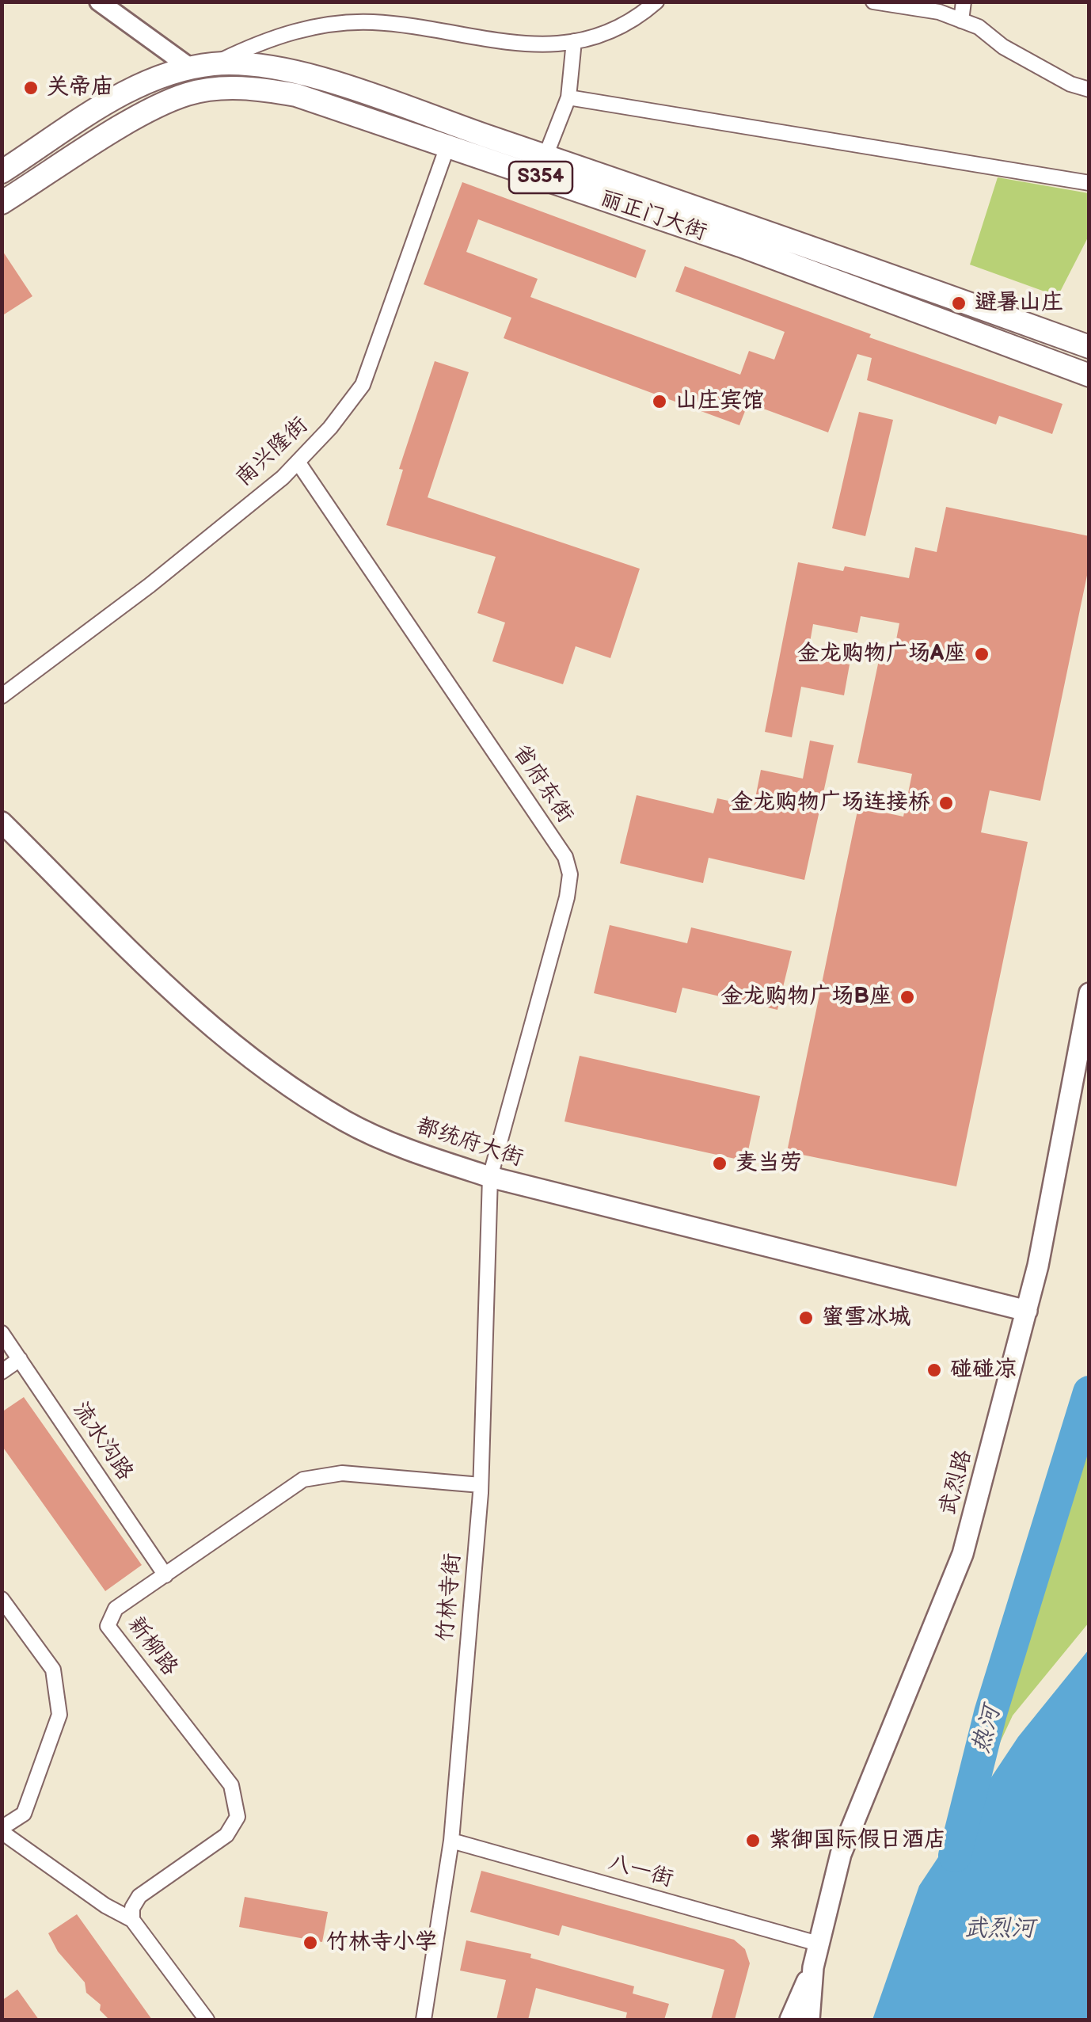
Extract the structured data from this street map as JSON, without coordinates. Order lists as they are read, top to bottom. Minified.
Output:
{"streets":{"main road":["S354","丽正门大街","都统府大街","武烈路"],"street":["南兴隆街","省府东街","流水沟路","竹林寺街","新柳路","八一街"]},"crossings":[["丽正门大街","南兴隆街"],["南兴隆街","省府东街"],["省府东街","都统府大街"],["省府东街","竹林寺街"],["都统府大街","武烈路"],["都统府大街","竹林寺街"],["流水沟路","新柳路"],["武烈路","八一街"],["竹林寺街","新柳路"],["竹林寺街","八一街"]],"water":["热河","武烈河"],"places":["关帝庙","避暑山庄","山庄宾馆","金龙购物广场A座","金龙购物广场连接桥","金龙购物广场B座","麦当劳","蜜雪冰城","碰碰凉","紫御国际假日酒店","竹林寺小学"]}
